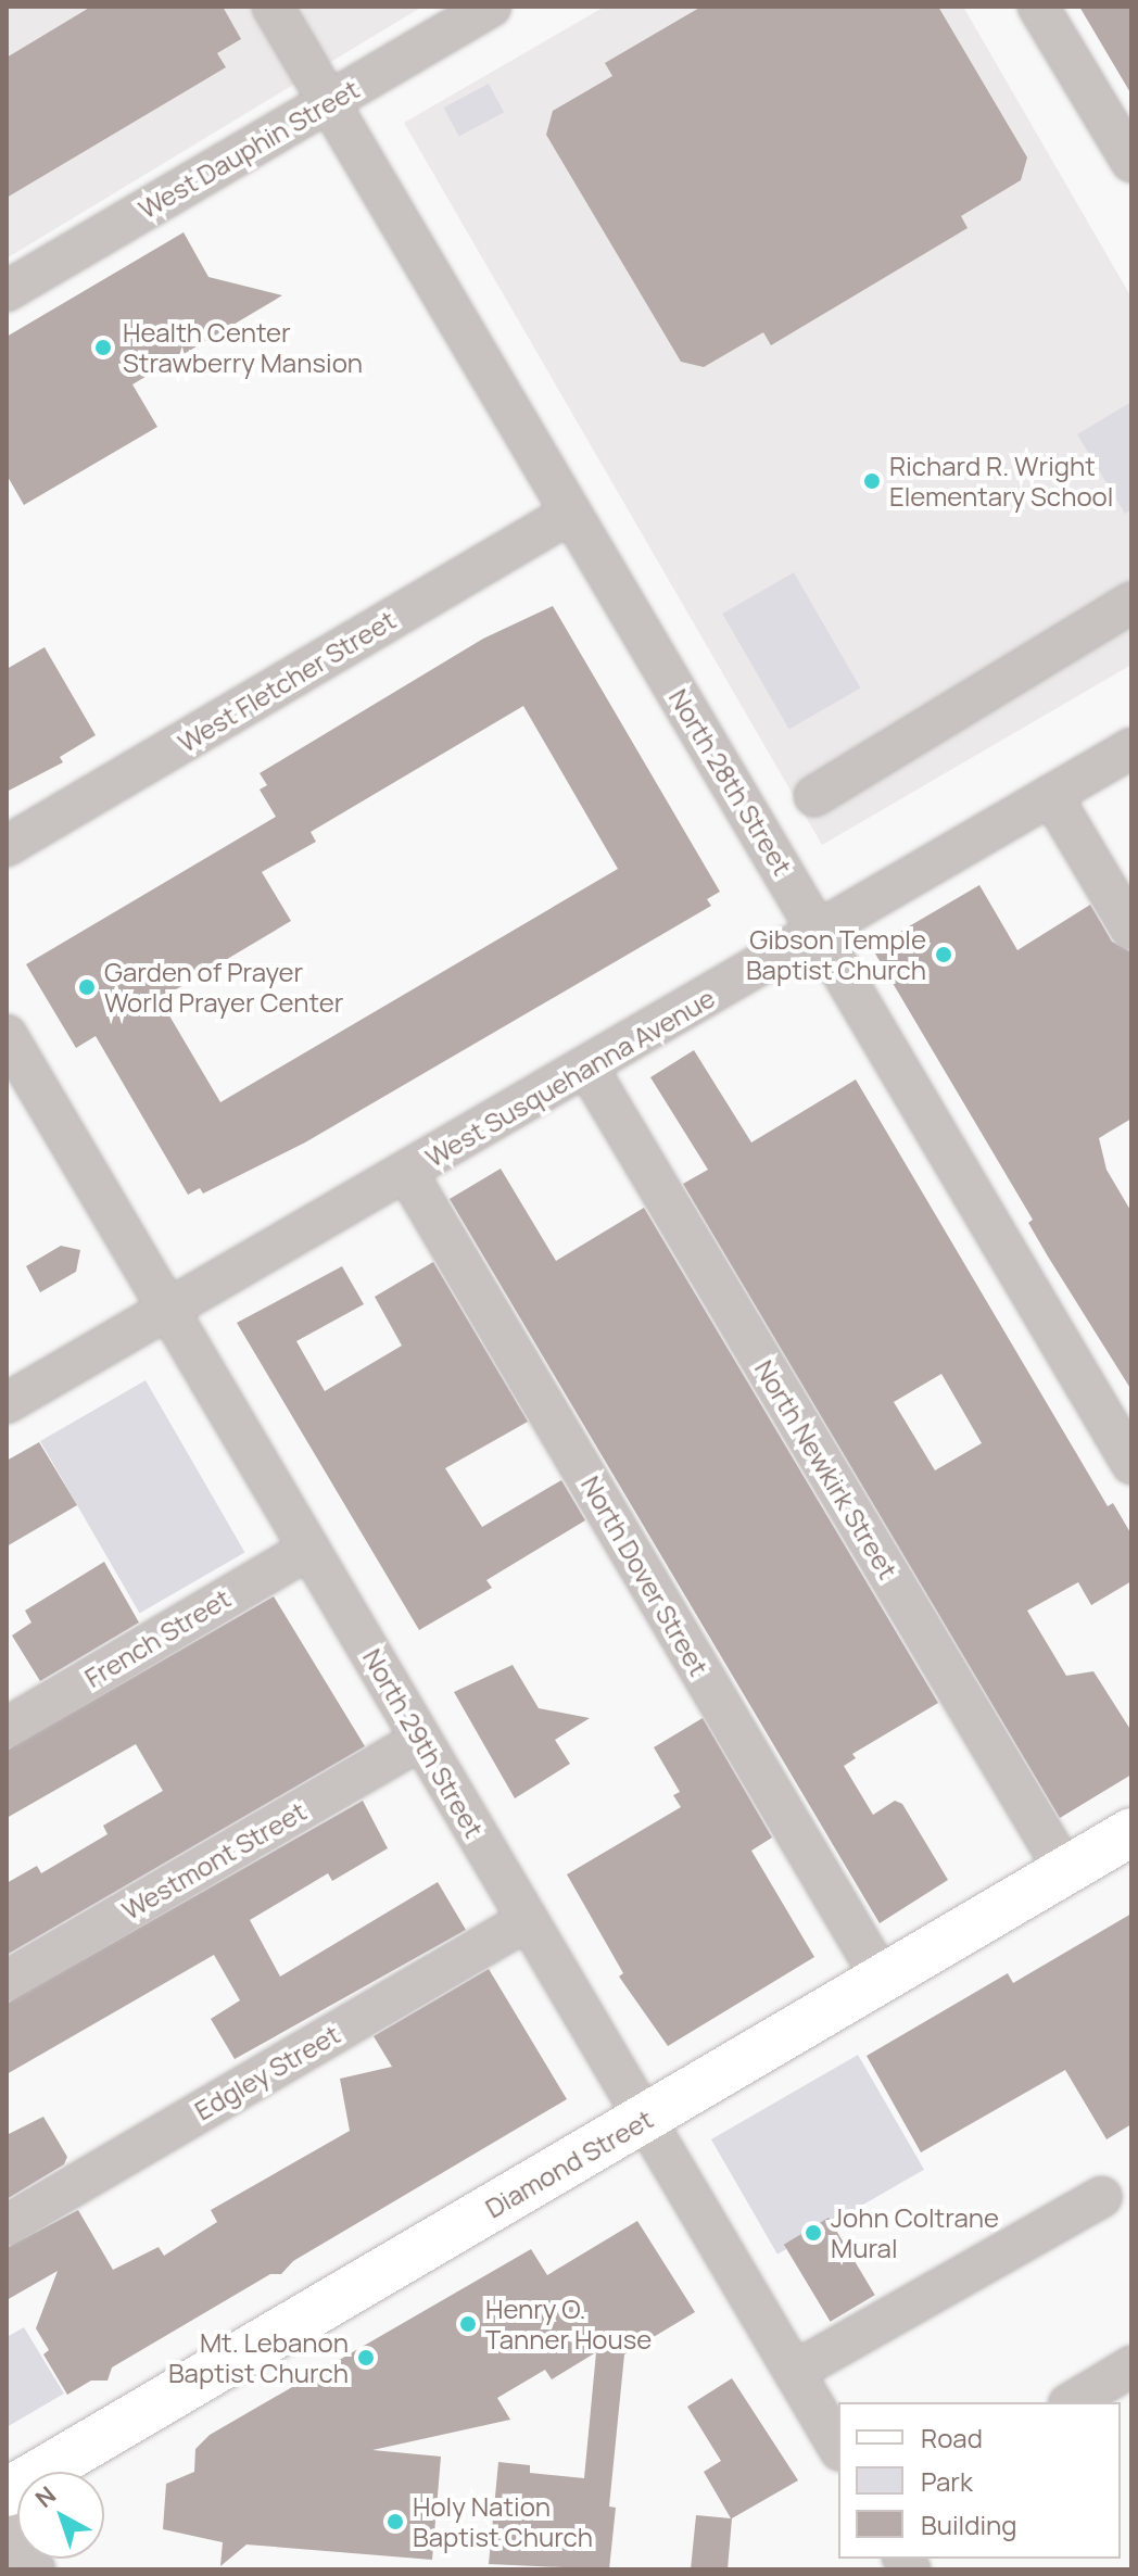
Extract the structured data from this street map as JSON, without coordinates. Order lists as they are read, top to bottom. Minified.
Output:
{"streets":{"main road":["Diamond Street"],"street":["West Dauphin Street","West Fletcher Street","North 28th Street","West Susquehanna Avenue","North Newkirk Street","North Dover Street","French Street","North 29th Street","Westmont Street","Edgley Street"]},"crossings":[["West Dauphin Street","North 28th Street"],["West Fletcher Street","North 28th Street"],["North 28th Street","West Susquehanna Avenue"],["West Susquehanna Avenue","North Newkirk Street"],["West Susquehanna Avenue","North Dover Street"],["West Susquehanna Avenue","North 29th Street"],["North Newkirk Street","Diamond Street"],["North Dover Street","Diamond Street"],["French Street","North 29th Street"],["North 29th Street","Westmont Street"],["North 29th Street","Edgley Street"],["North 29th Street","Diamond Street"]],"places":["Health Center Strawberry Mansion","Richard R. Wright Elementary School","Gibson Temple Baptist Church","Garden of Prayer World Prayer Center","John Coltrane Mural","Henry O. Tanner House","Mt. Lebanon Baptist Church","Holy Nation Baptist Church"],"legend":["Road","Park","Building"],"north":"top left"}
